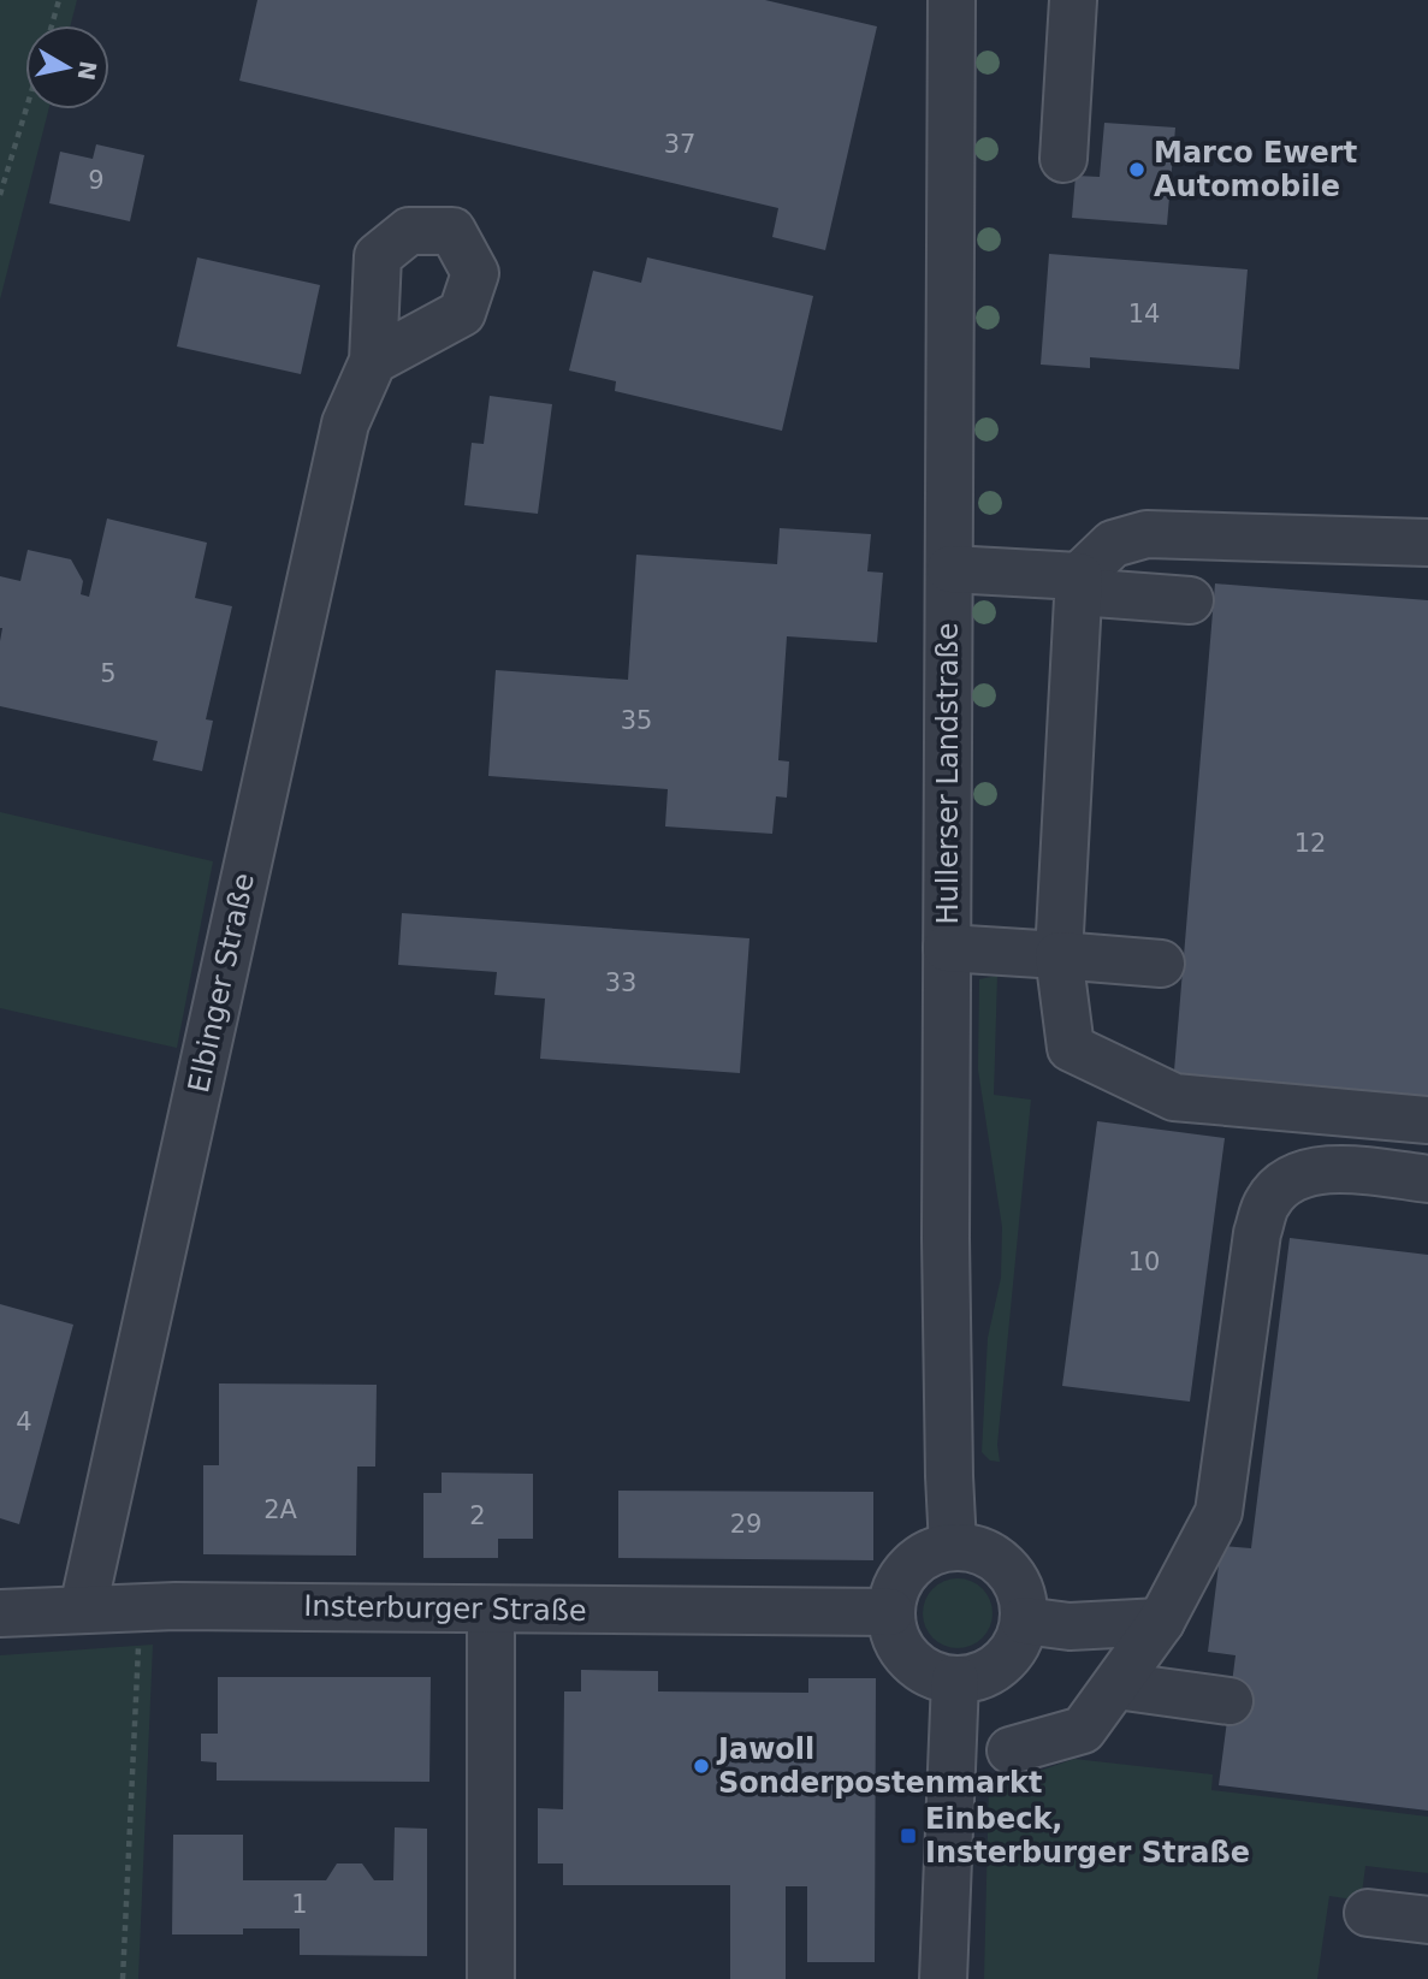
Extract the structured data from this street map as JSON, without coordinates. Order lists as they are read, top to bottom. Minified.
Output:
{"streets":{"street":["Hullerser Landstraße","Elbinger Straße","Insterburger Straße"]},"crossings":[["Hullerser Landstraße","Insterburger Straße"],["Elbinger Straße","Insterburger Straße"]],"places":{"other":["Marco Ewert Automobile","Jawoll Sonderpostenmarkt"],"transit":["Einbeck, Insterburger Straße"]},"house_numbers":["37","9","14","5","35","12","33","10","4","2A","2","29","1"],"north":"right"}
